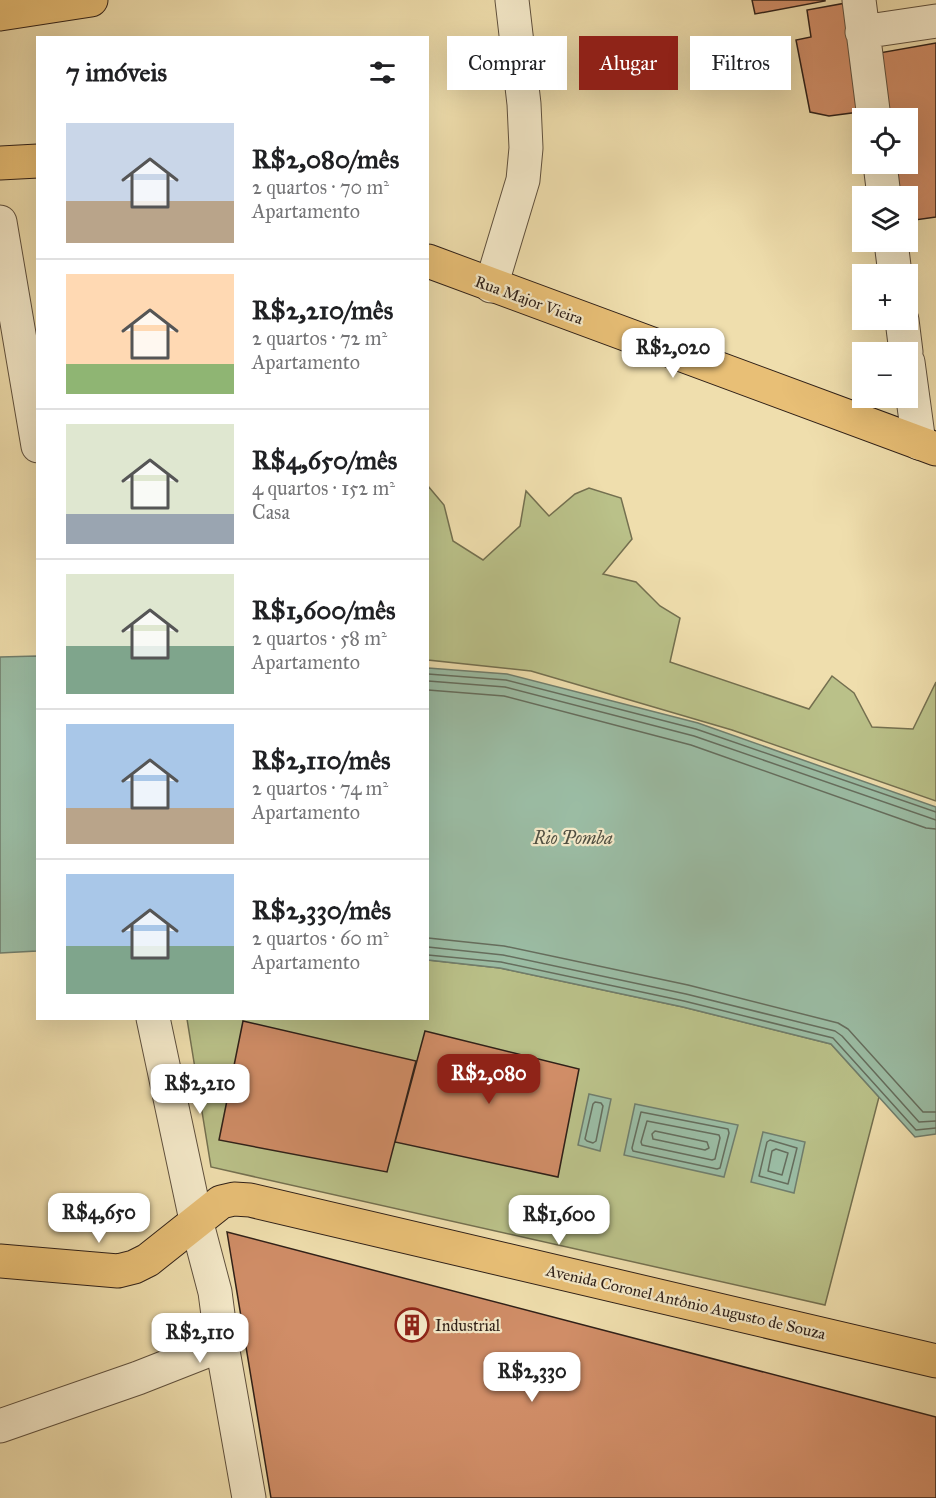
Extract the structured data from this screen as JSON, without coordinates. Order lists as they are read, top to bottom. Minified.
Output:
{"streets":{"main road":["Rua Major Vieira","Avenida Coronel Antônio Augusto de Souza"]},"water":["Rio Pomba"],"places":{"building":["Industrial"]},"page":{"chip":["Comprar","Alugar","Filtros"],"heading":"7 imóveis","map_buttons":["+","−"],"list":[{"name":"R$2,080/mês","note":"2 quartos · 70 m² · Apartamento"},{"name":"R$2,210/mês","note":"2 quartos · 72 m² · Apartamento"},{"name":"R$4,650/mês","note":"4 quartos · 152 m² · Casa"},{"name":"R$1,600/mês","note":"2 quartos · 58 m² · Apartamento"},{"name":"R$2,110/mês","note":"2 quartos · 74 m² · Apartamento"},{"name":"R$2,330/mês","note":"2 quartos · 60 m² · Apartamento"}],"price":["R$2,020","R$2,080","R$2,210","R$4,650","R$1,600","R$2,110","R$2,330"]}}
